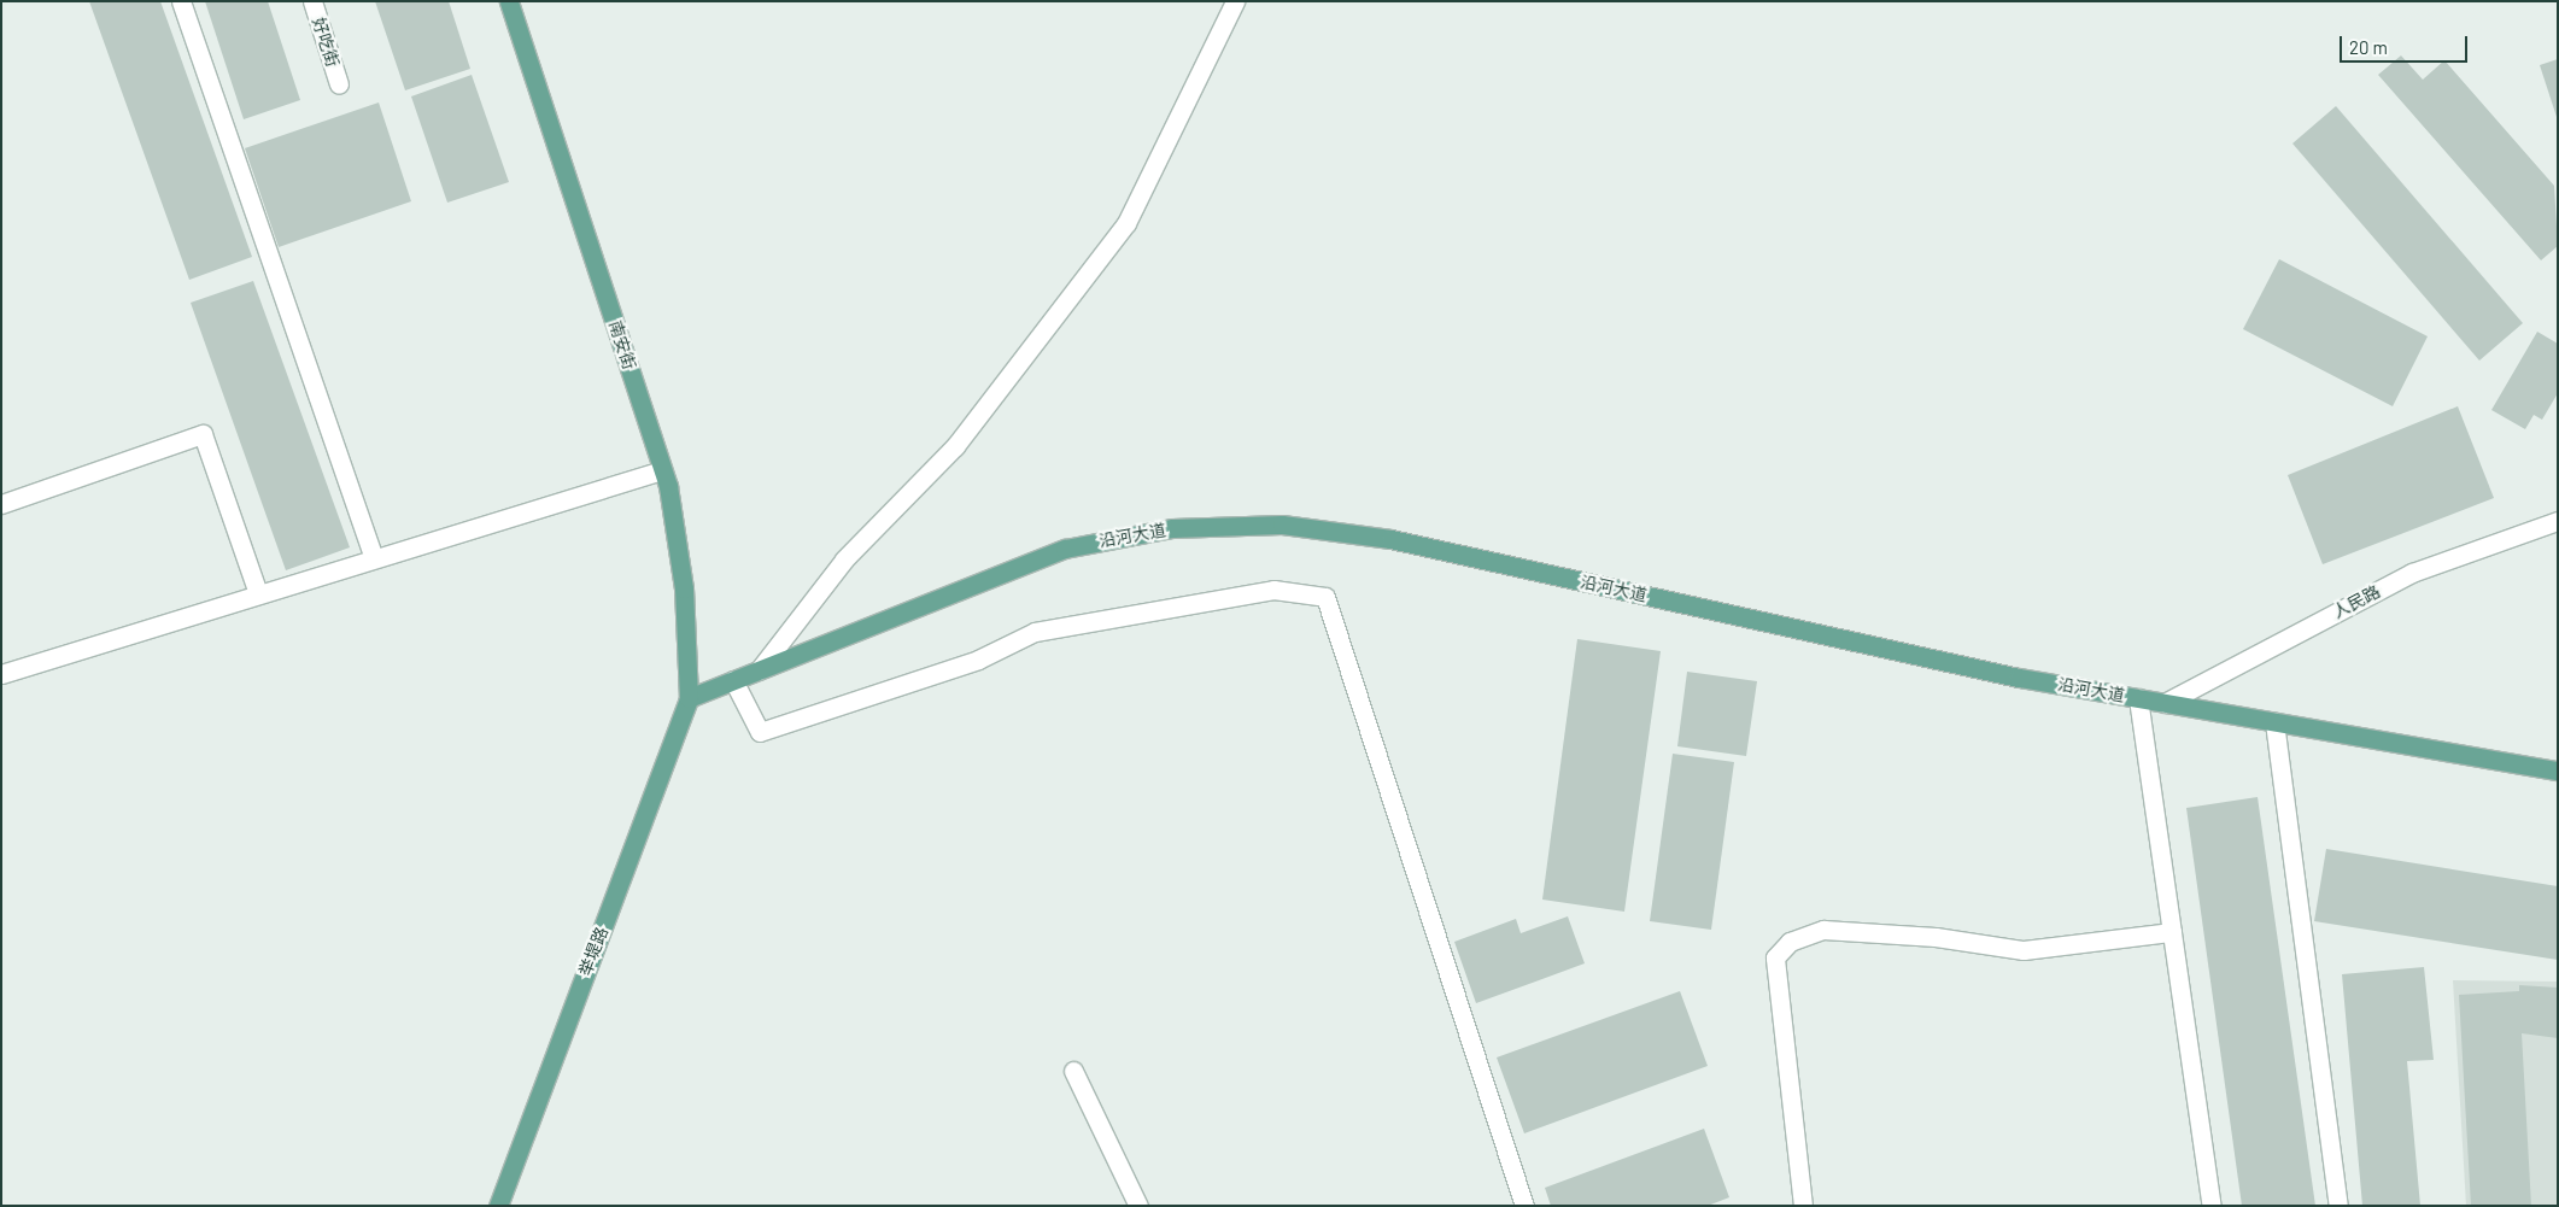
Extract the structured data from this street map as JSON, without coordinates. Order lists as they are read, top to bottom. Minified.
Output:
{"streets":{"main road":["南安街","沿河大道","举堤路"],"street":["好吃街","人民路"]},"crossings":[["南安街","沿河大道"],["南安街","举堤路"],["沿河大道","人民路"],["沿河大道","举堤路"]],"scale_bar":"20 m"}
